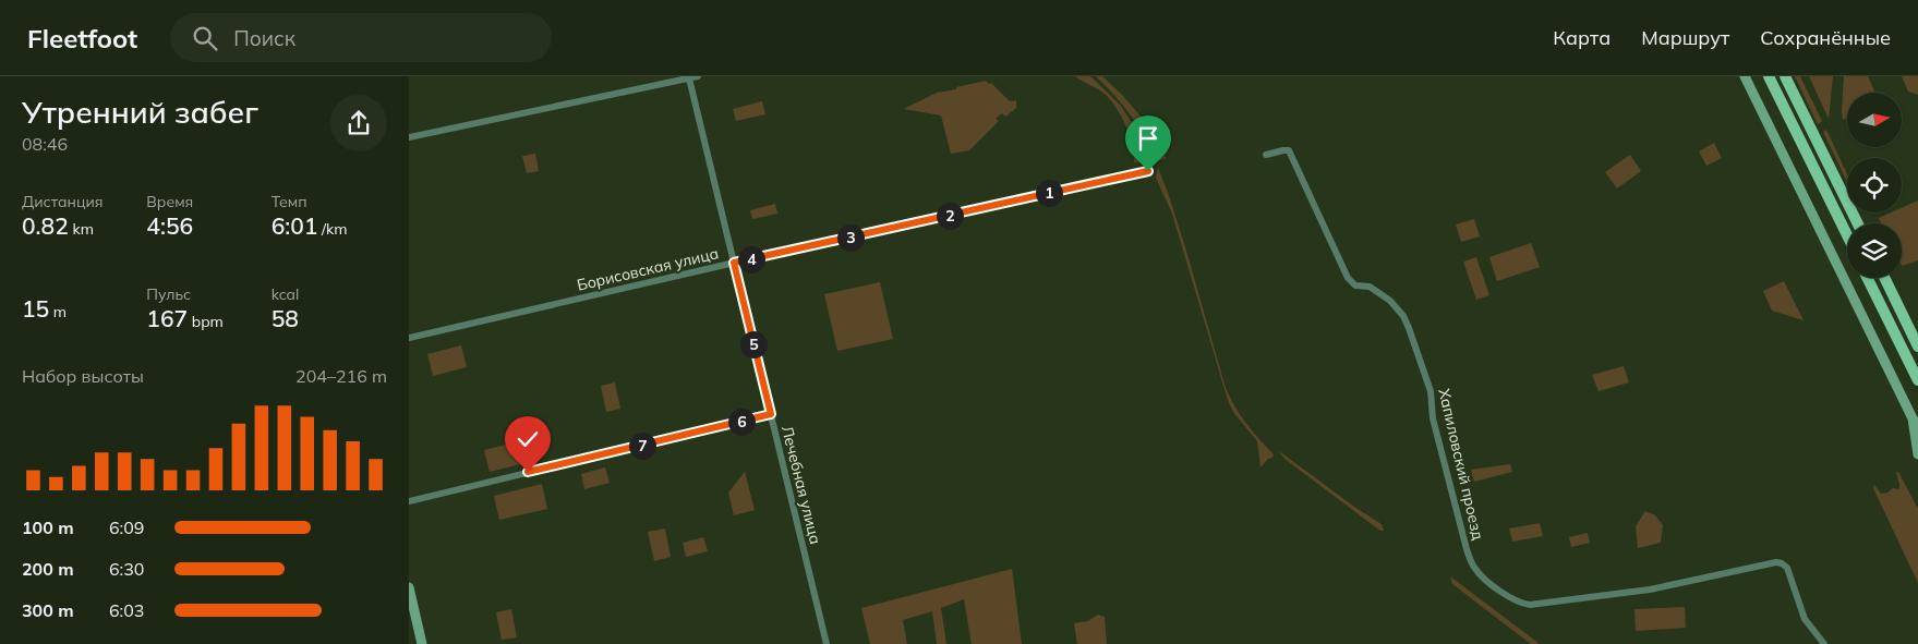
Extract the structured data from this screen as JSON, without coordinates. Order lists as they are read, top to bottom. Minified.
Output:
{"streets":{"street":["Борисовская улица","Хапиловский проезд","Лечебная улица"]},"crossings":[["Борисовская улица","Лечебная улица"]],"north":"right","page":{"header":"Fleetfoot","search":"Поиск","nav":["Карта","Маршрут","Сохранённые"],"heading":["Утренний забег","08:46"],"stats":[["Дистанция","0.82 km"],["Время","4:56"],["Темп","6:01 /km"],["15 m"],["Пульс","167 bpm"],["kcal","58"]],"pins":["1","2","3","4","5","6","7"],"chart":["Набор высоты","204–216 m"],"list":[{"name":"100 m","note":"6:09"},{"name":"200 m","note":"6:30"},{"name":"300 m","note":"6:03"}]}}
